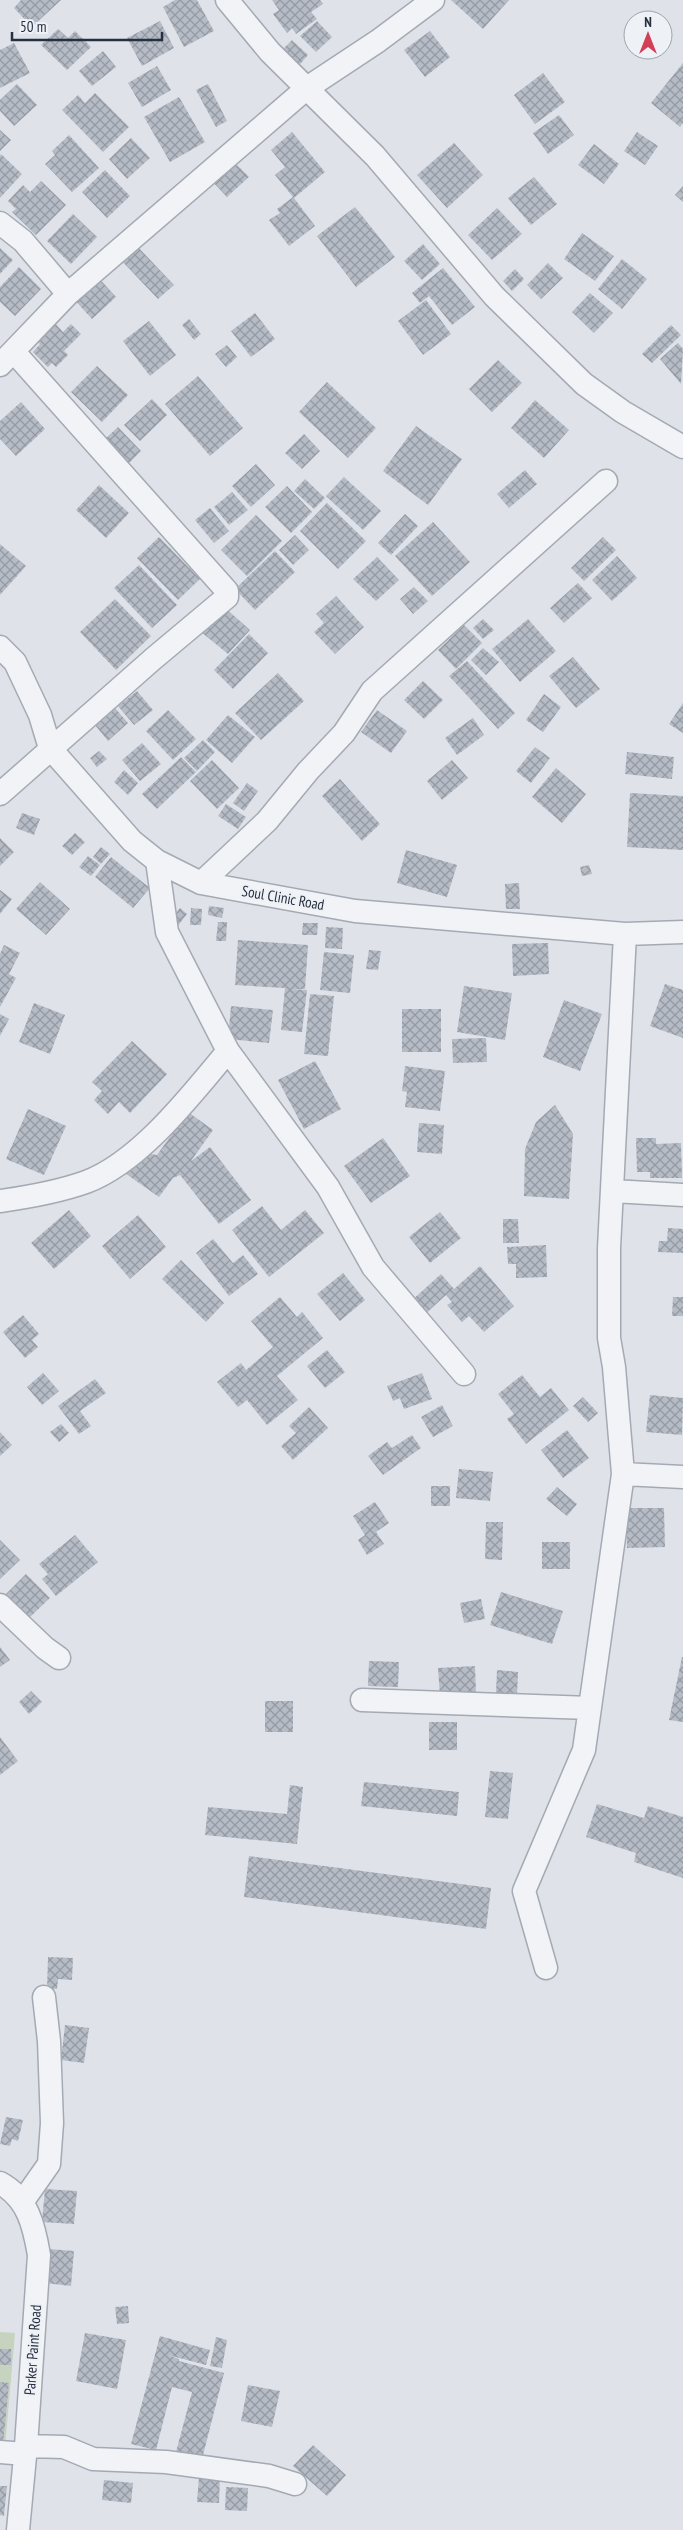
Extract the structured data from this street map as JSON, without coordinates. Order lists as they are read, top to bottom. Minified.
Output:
{"streets":{"street":["Soul Clinic Road","Parker Paint Road"]},"scale_bar":"50 m","north":"top"}
